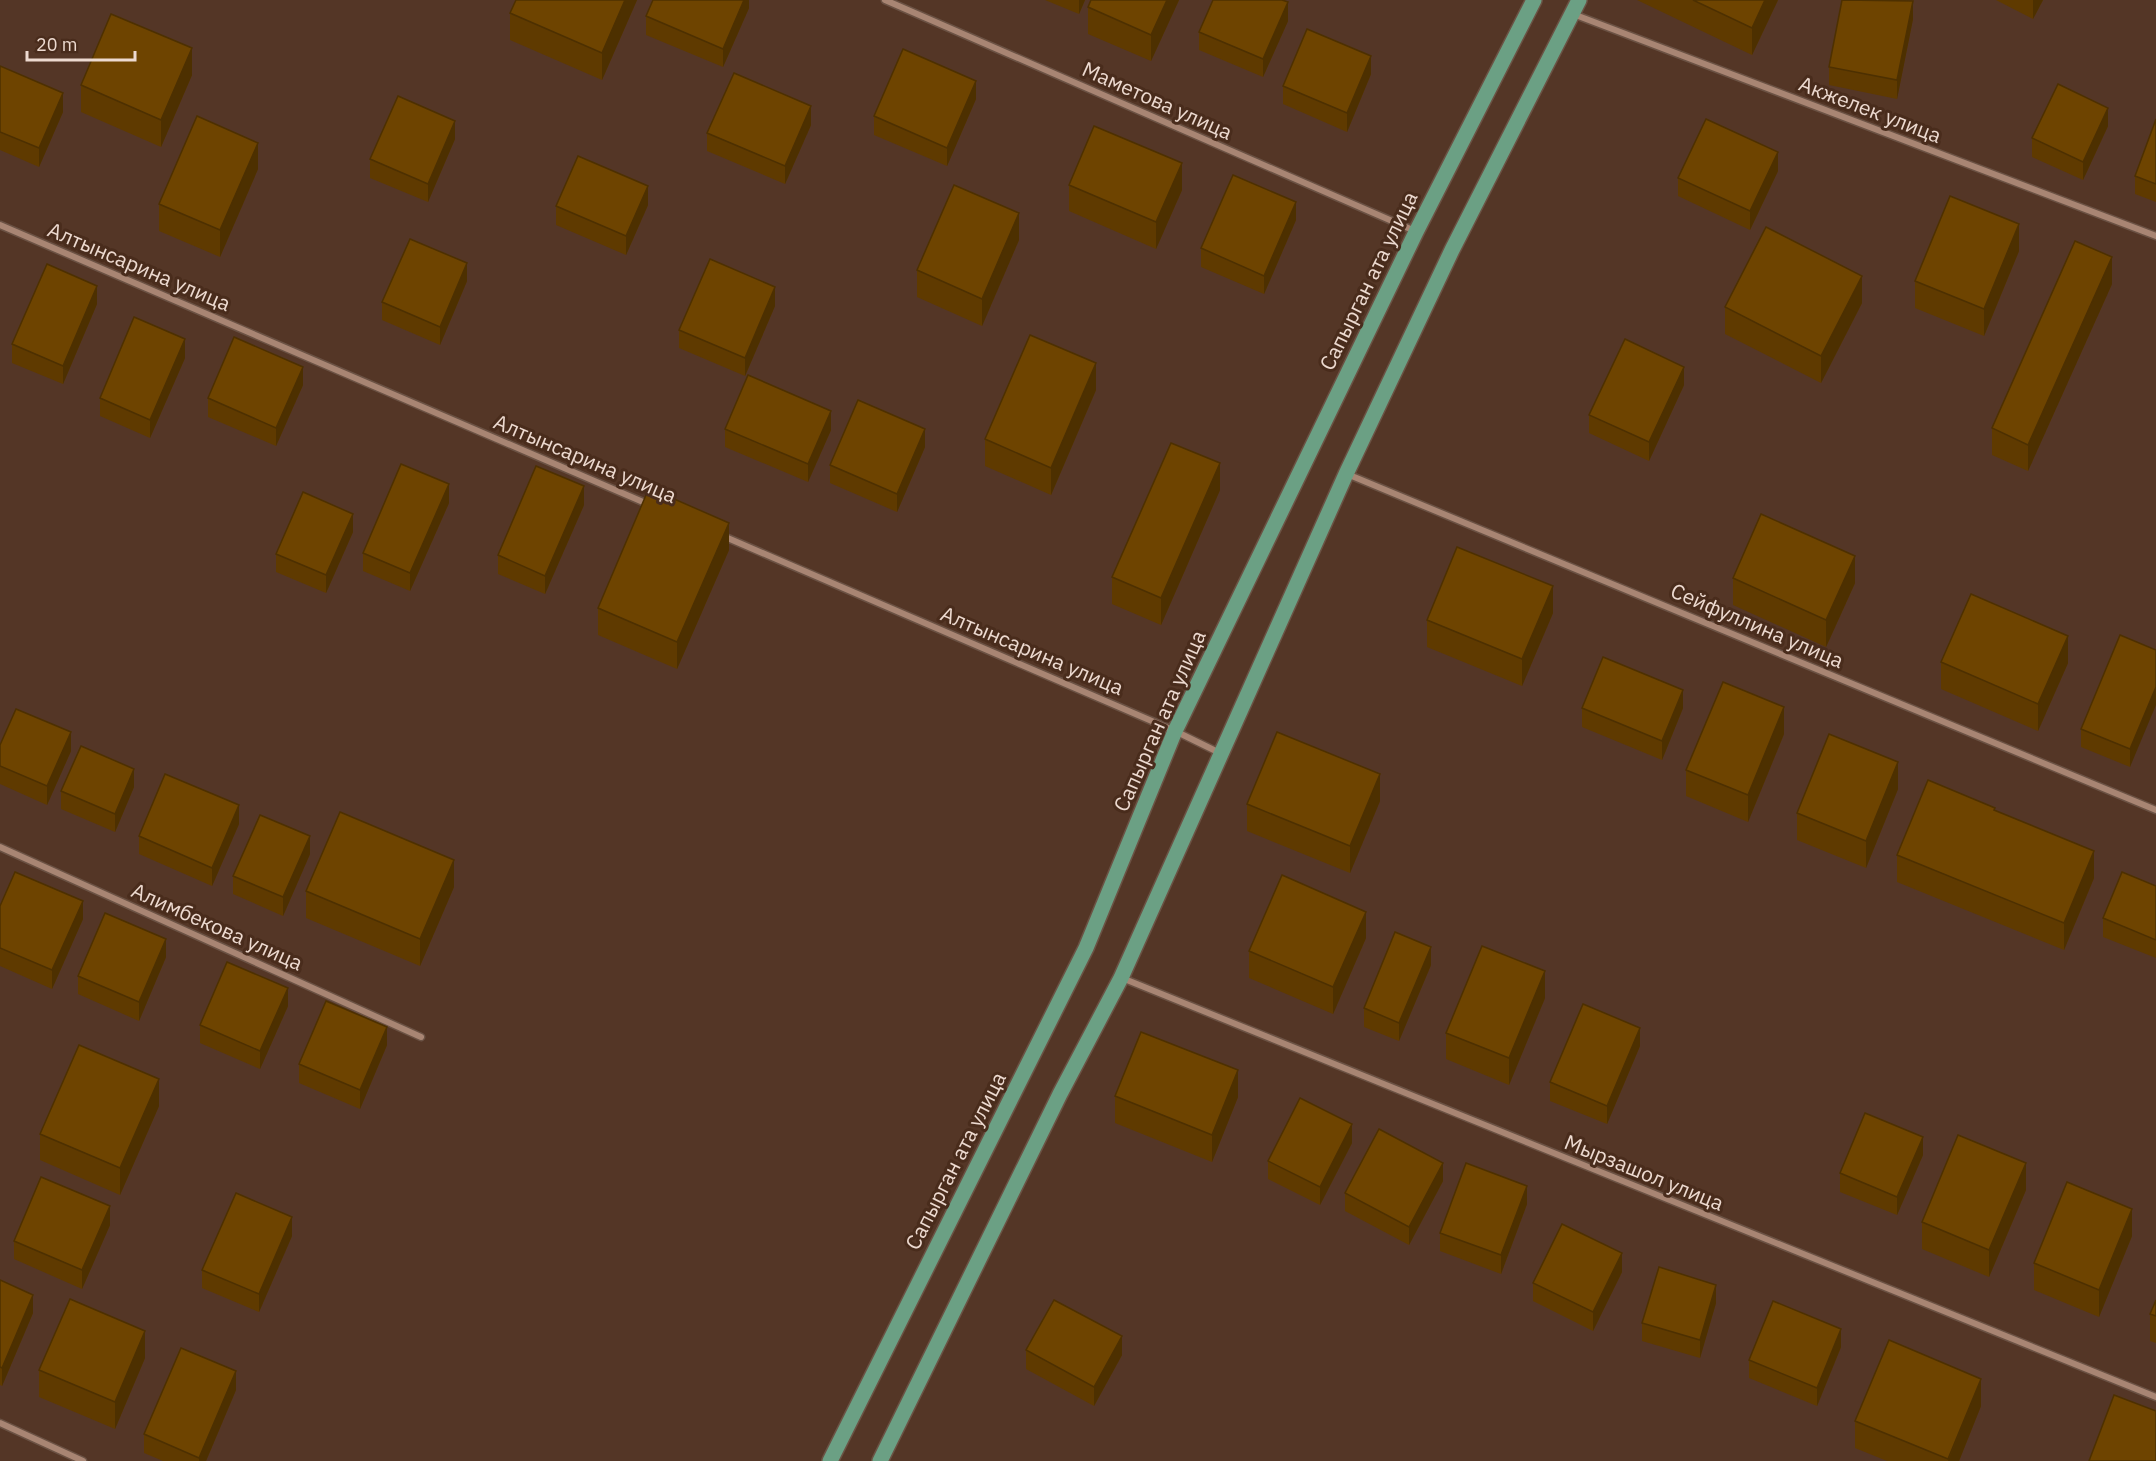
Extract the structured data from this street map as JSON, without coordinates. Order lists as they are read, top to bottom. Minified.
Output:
{"streets":{"main road":["Сапырган ата улица"],"street":["Маметова улица","Акжелек улица","Алтынсарина улица","Сейфуллина улица","Алимбекова улица","Мырзашол улица"]},"crossings":[["Маметова улица","Сапырган ата улица"],["Алтынсарина улица","Сапырган ата улица"]],"scale_bar":"20 m"}
